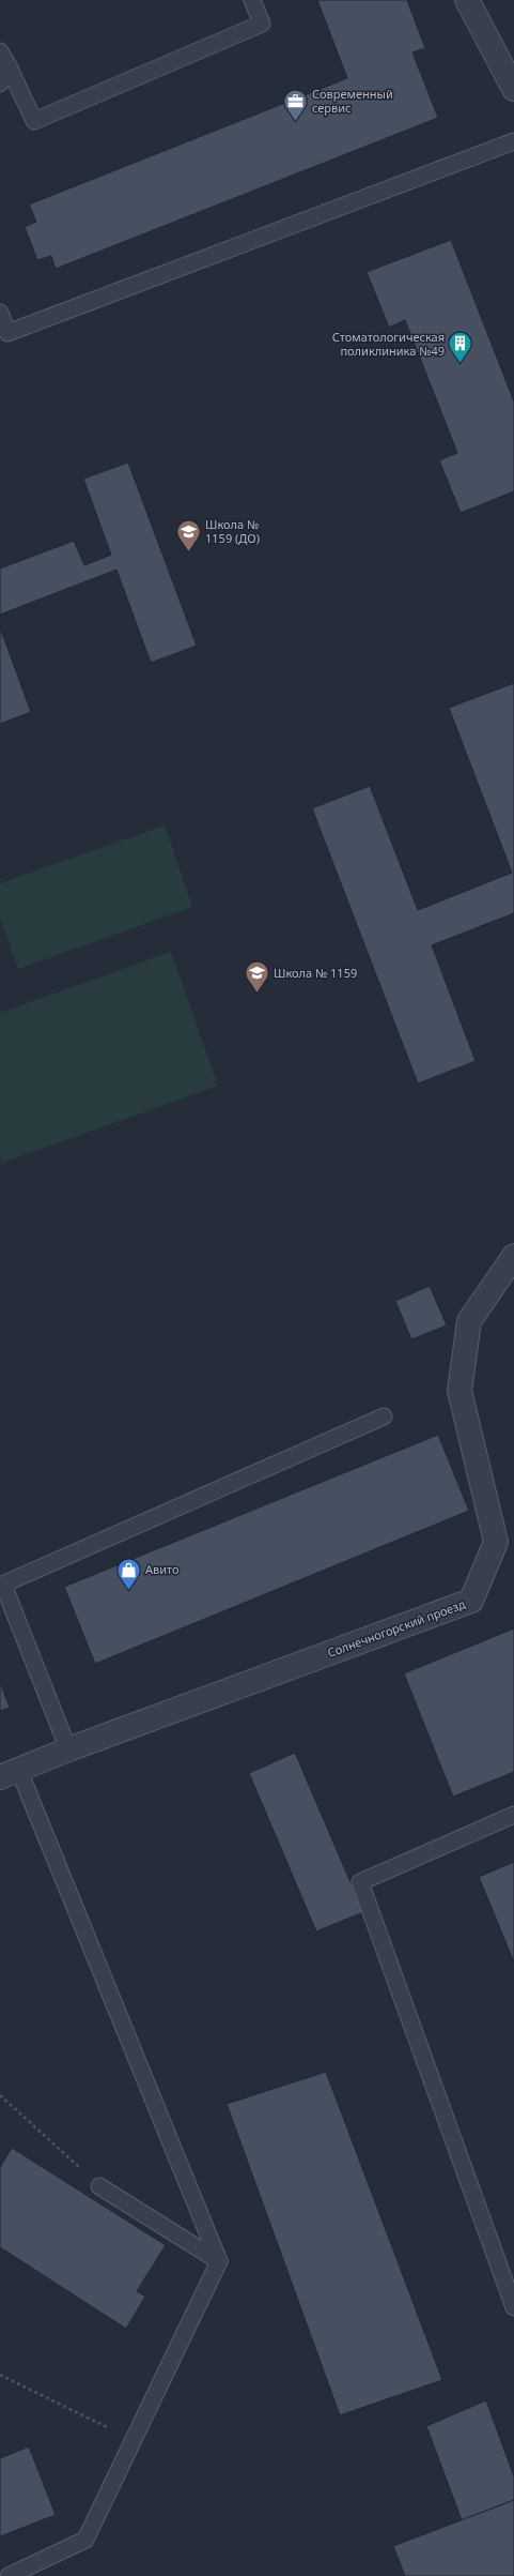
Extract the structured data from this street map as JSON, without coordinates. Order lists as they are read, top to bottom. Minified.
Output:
{"streets":{"street":["Солнечногорский проезд"]},"places":{"office":["Современный сервис"],"building":["Стоматологическая поликлиника №49"],"school or university":["Школа № 1159 (ДО)","Школа № 1159"],"shop":["Авито"]}}
